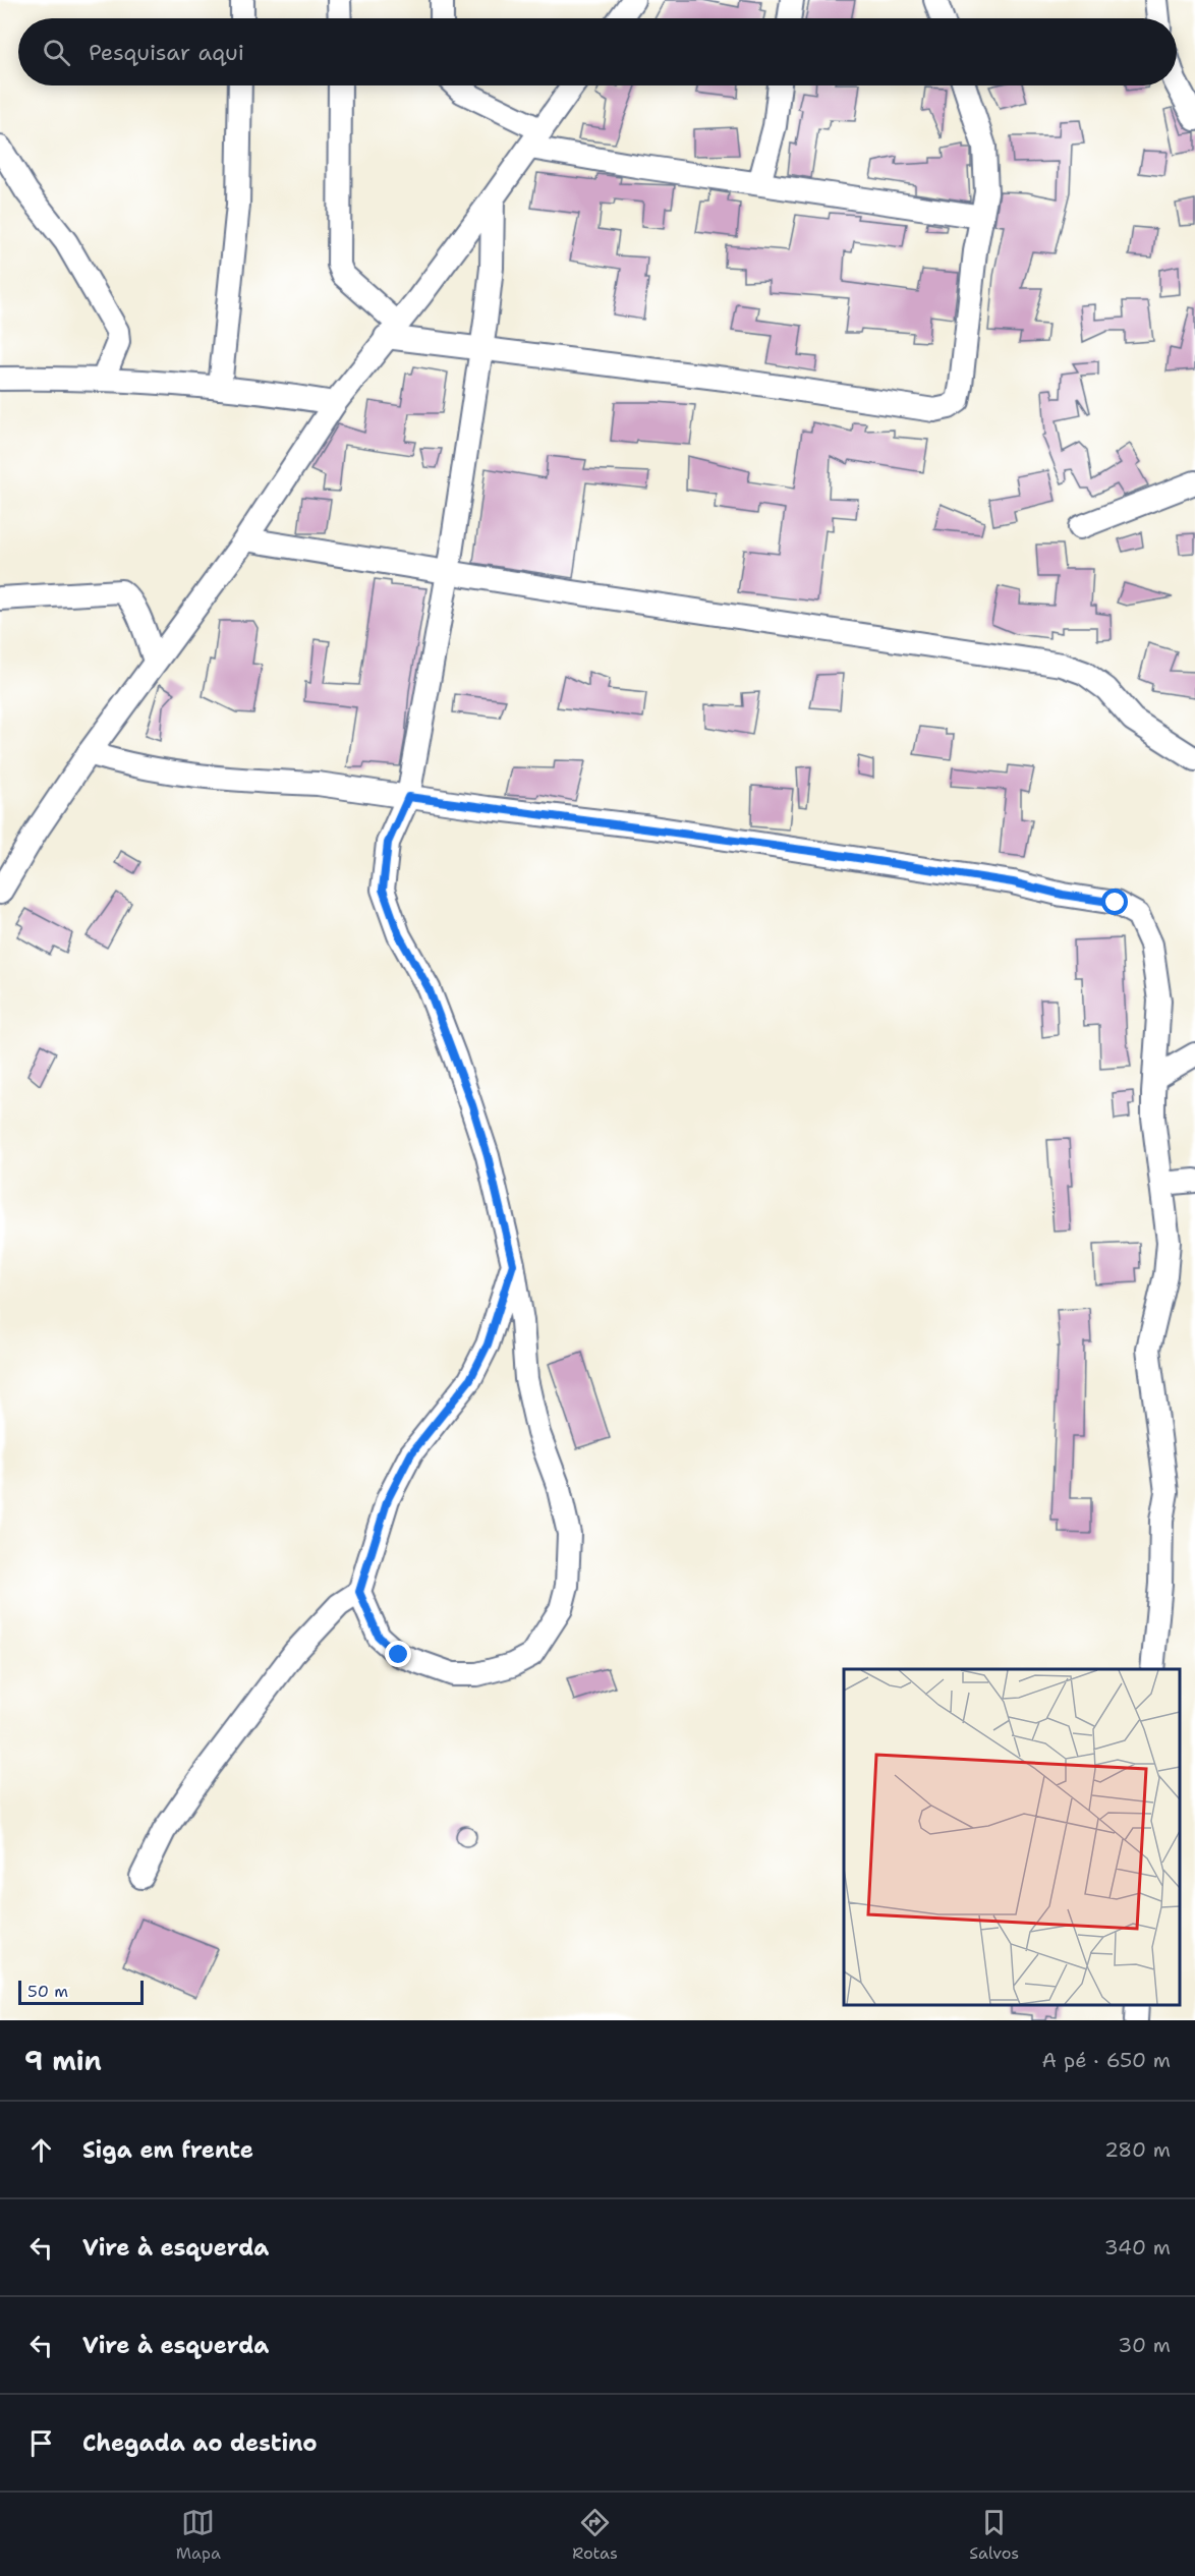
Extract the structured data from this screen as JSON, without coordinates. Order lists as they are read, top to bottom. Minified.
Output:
{"scale_bar":"50 m","page":{"search":"Pesquisar aqui","scale":"50 m","heading":["9 min","A pé · 650 m"],"list":[["Siga em frente","280 m"],["Vire à esquerda","340 m"],["Vire à esquerda","30 m"],"Chegada ao destino"],"nav":["Mapa","Rotas","Salvos"]}}
